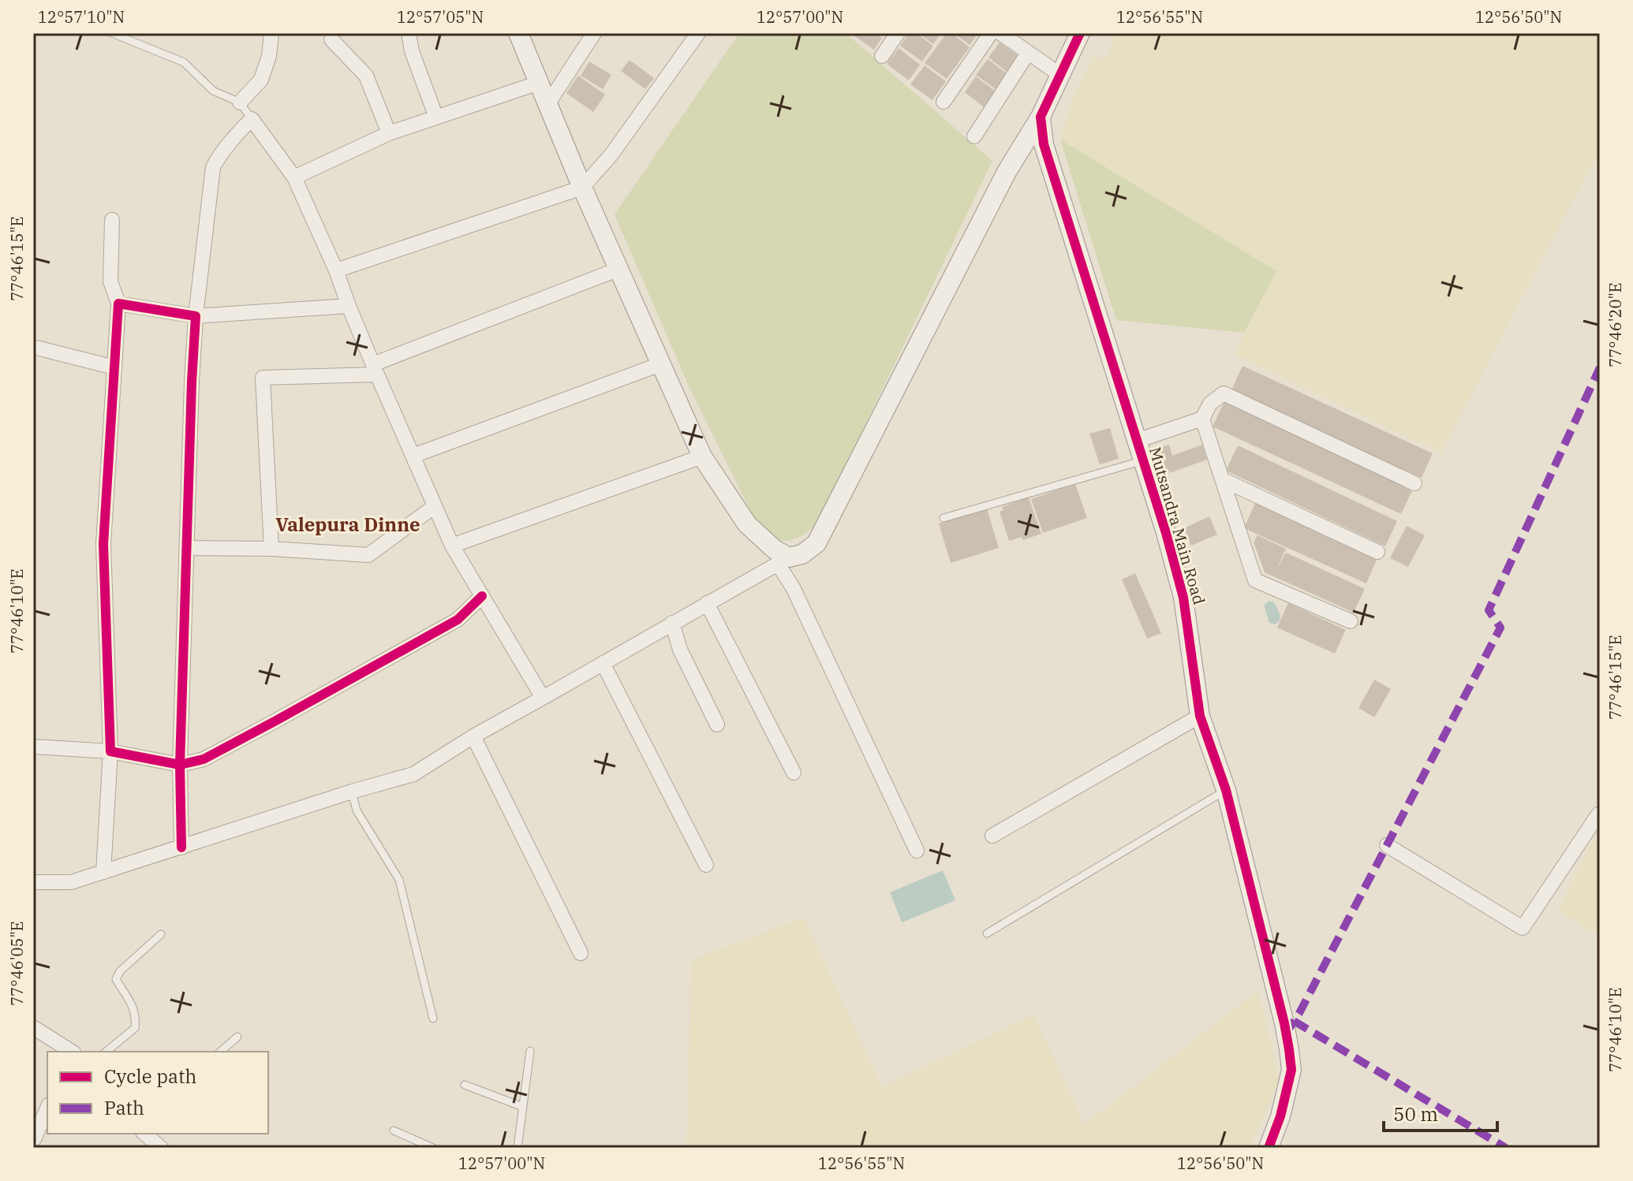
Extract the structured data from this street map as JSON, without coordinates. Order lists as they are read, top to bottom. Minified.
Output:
{"streets":{"street":["Mutsandra Main Road"]},"districts":["Valepura Dinne"],"legend":["Cycle path","Path"],"scale_bar":"50 m","coordinates":["12°57'10\"N","12°57'05\"N","12°57'00\"N","12°56'55\"N","12°56'50\"N","77°46'15\"E","77°46'20\"E","77°46'10\"E","77°46'05\"E"]}
